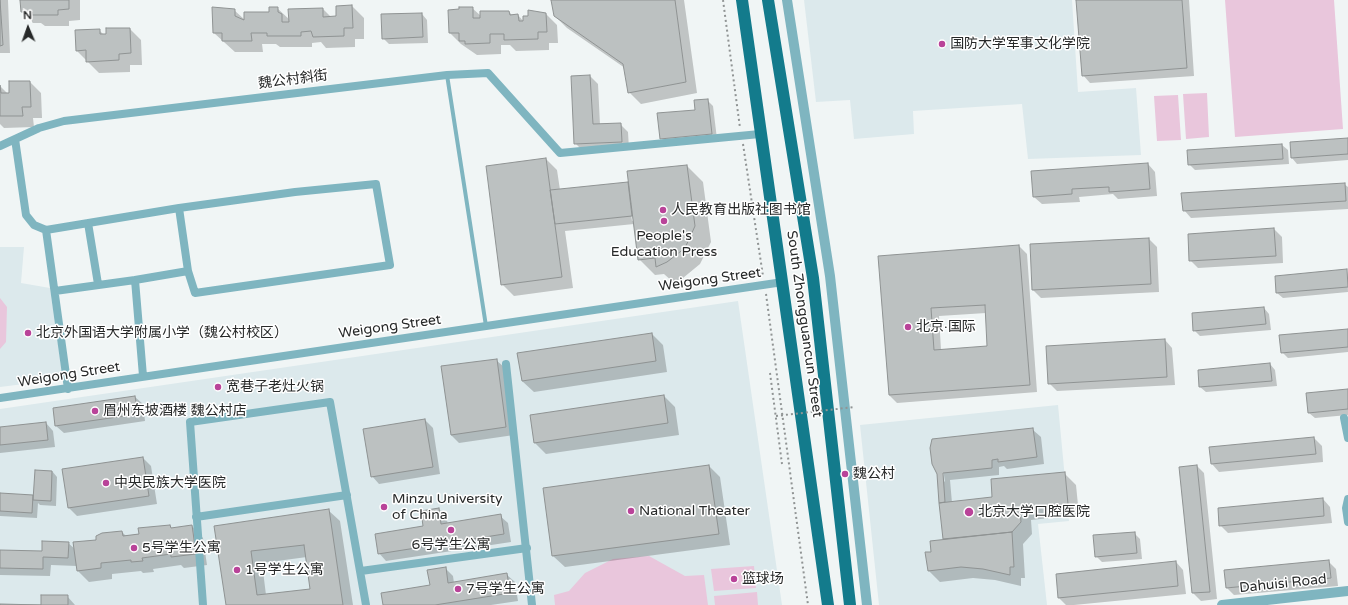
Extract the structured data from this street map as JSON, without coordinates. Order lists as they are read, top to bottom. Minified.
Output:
{"streets":{"main road":["South Zhongguancun Street"],"street":["魏公村斜街","Weigong Street","Dahuisi Road"]},"crossings":[["Weigong Street","South Zhongguancun Street"]],"places":["国防大学军事文化学院","人民教育出版社图书馆","People's Education Press","北京·国际","北京外国语大学附属小学（魏公村校区）","宽巷子老灶火锅","眉州东坡酒楼 魏公村店","魏公村","中央民族大学医院","Minzu University of China","National Theater","北京大学口腔医院","6号学生公寓","5号学生公寓","1号学生公寓","篮球场","7号学生公寓"],"north":"top"}
